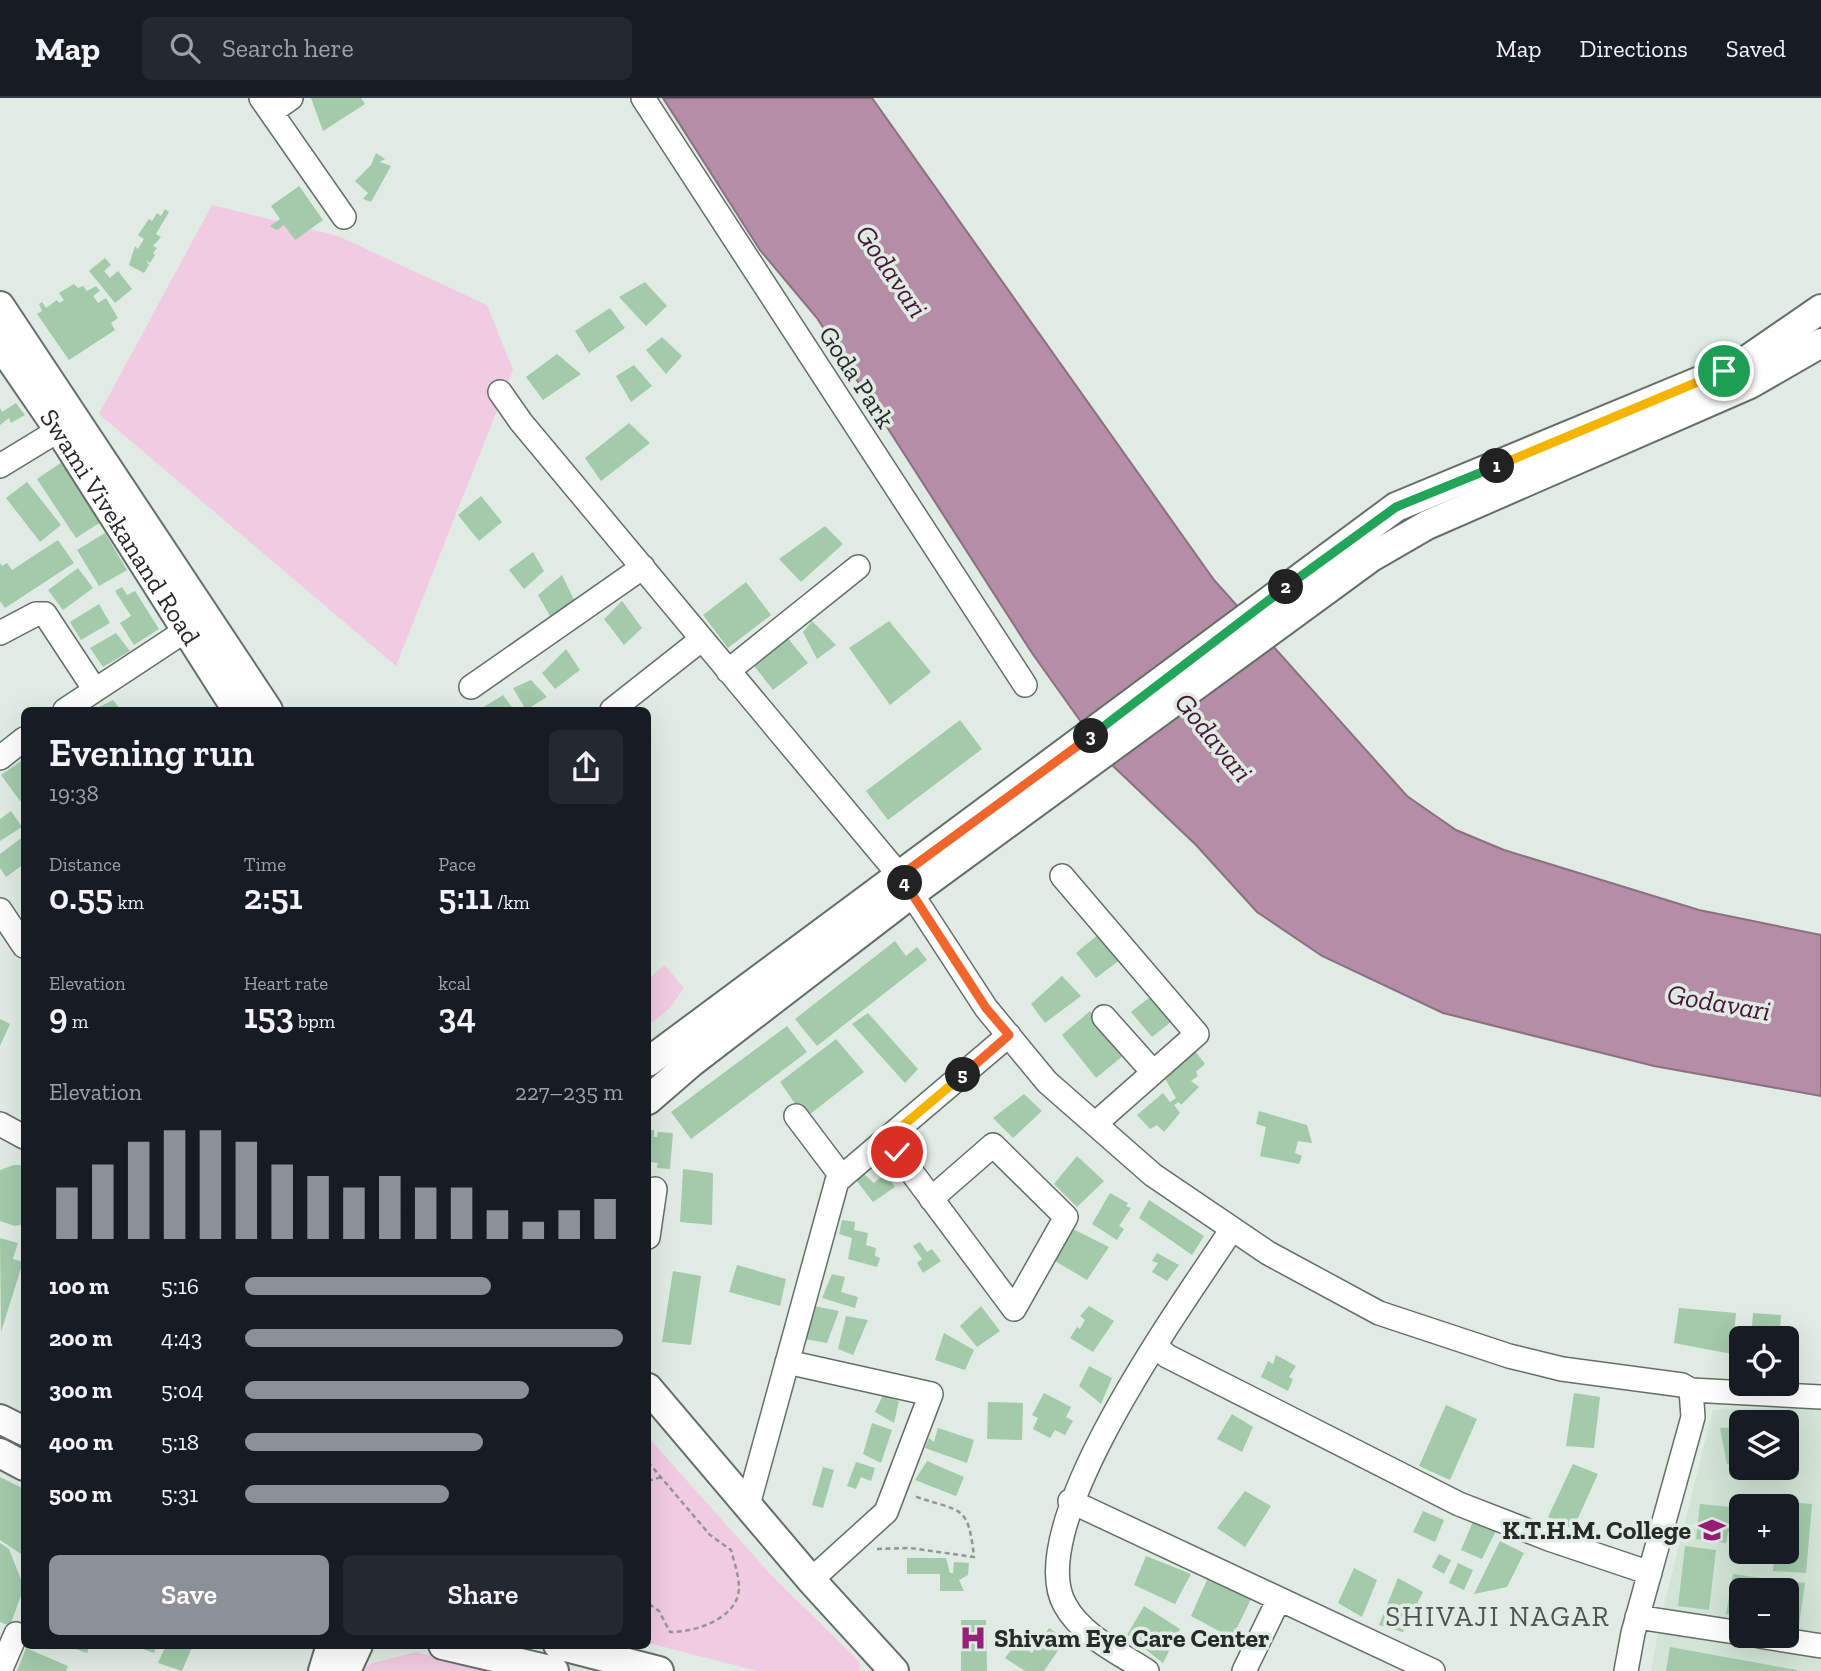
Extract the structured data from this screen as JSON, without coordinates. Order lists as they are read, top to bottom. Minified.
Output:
{"streets":{"main road":["Swami Vivekanand Road"],"street":["Goda Park"]},"districts":["SHIVAJI NAGAR"],"water":["Godavari"],"places":{"school or university":["K.T.H.M. College"],"hospital":["Shivam Eye Care Center"]},"page":{"header":"Map","search":"Search here","nav":["Map","Directions","Saved"],"pins":["1","2","3","4","5"],"heading":["Evening run","19:38"],"stats":[["Distance","0.55 km"],["Time","2:51"],["Pace","5:11 /km"],["Elevation","9 m"],["Heart rate","153 bpm"],["kcal","34"]],"chart":["Elevation","227–235 m"],"list":[{"name":"100 m","note":"5:16"},{"name":"200 m","note":"4:43"},{"name":"300 m","note":"5:04"},{"name":"400 m","note":"5:18"},{"name":"500 m","note":"5:31"}],"map_buttons":["+","−"],"buttons":["Save","Share"]}}
